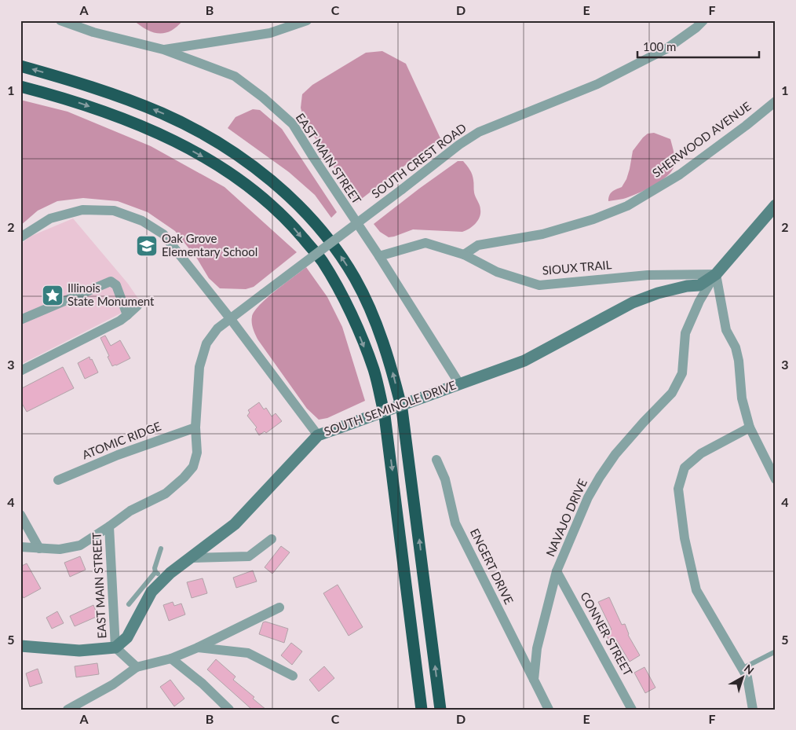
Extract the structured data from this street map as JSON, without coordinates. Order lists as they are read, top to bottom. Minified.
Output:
{"streets":{"street":["SHERWOOD AVENUE","EAST MAIN STREET","SOUTH CREST ROAD","SIOUX TRAIL","SOUTH SEMINOLE DRIVE","ATOMIC RIDGE","NAVAJO DRIVE","ENGERT DRIVE","CONNER STREET"]},"crossings":[["SHERWOOD AVENUE","SIOUX TRAIL"],["EAST MAIN STREET","SOUTH CREST ROAD"],["EAST MAIN STREET","SIOUX TRAIL"],["EAST MAIN STREET","SOUTH SEMINOLE DRIVE"],["EAST MAIN STREET","ATOMIC RIDGE"],["SIOUX TRAIL","SOUTH SEMINOLE DRIVE"],["SIOUX TRAIL","NAVAJO DRIVE"],["SOUTH SEMINOLE DRIVE","NAVAJO DRIVE"],["NAVAJO DRIVE","ENGERT DRIVE"],["NAVAJO DRIVE","CONNER STREET"]],"places":{"school or university":["Oak Grove Elementary School"],"place":["Illinois State Monument"]},"scale_bar":"100 m","north":"top right","grid":{"columns":["A","B","C","D","E","F"],"rows":["1","2","3","4","5"]}}
